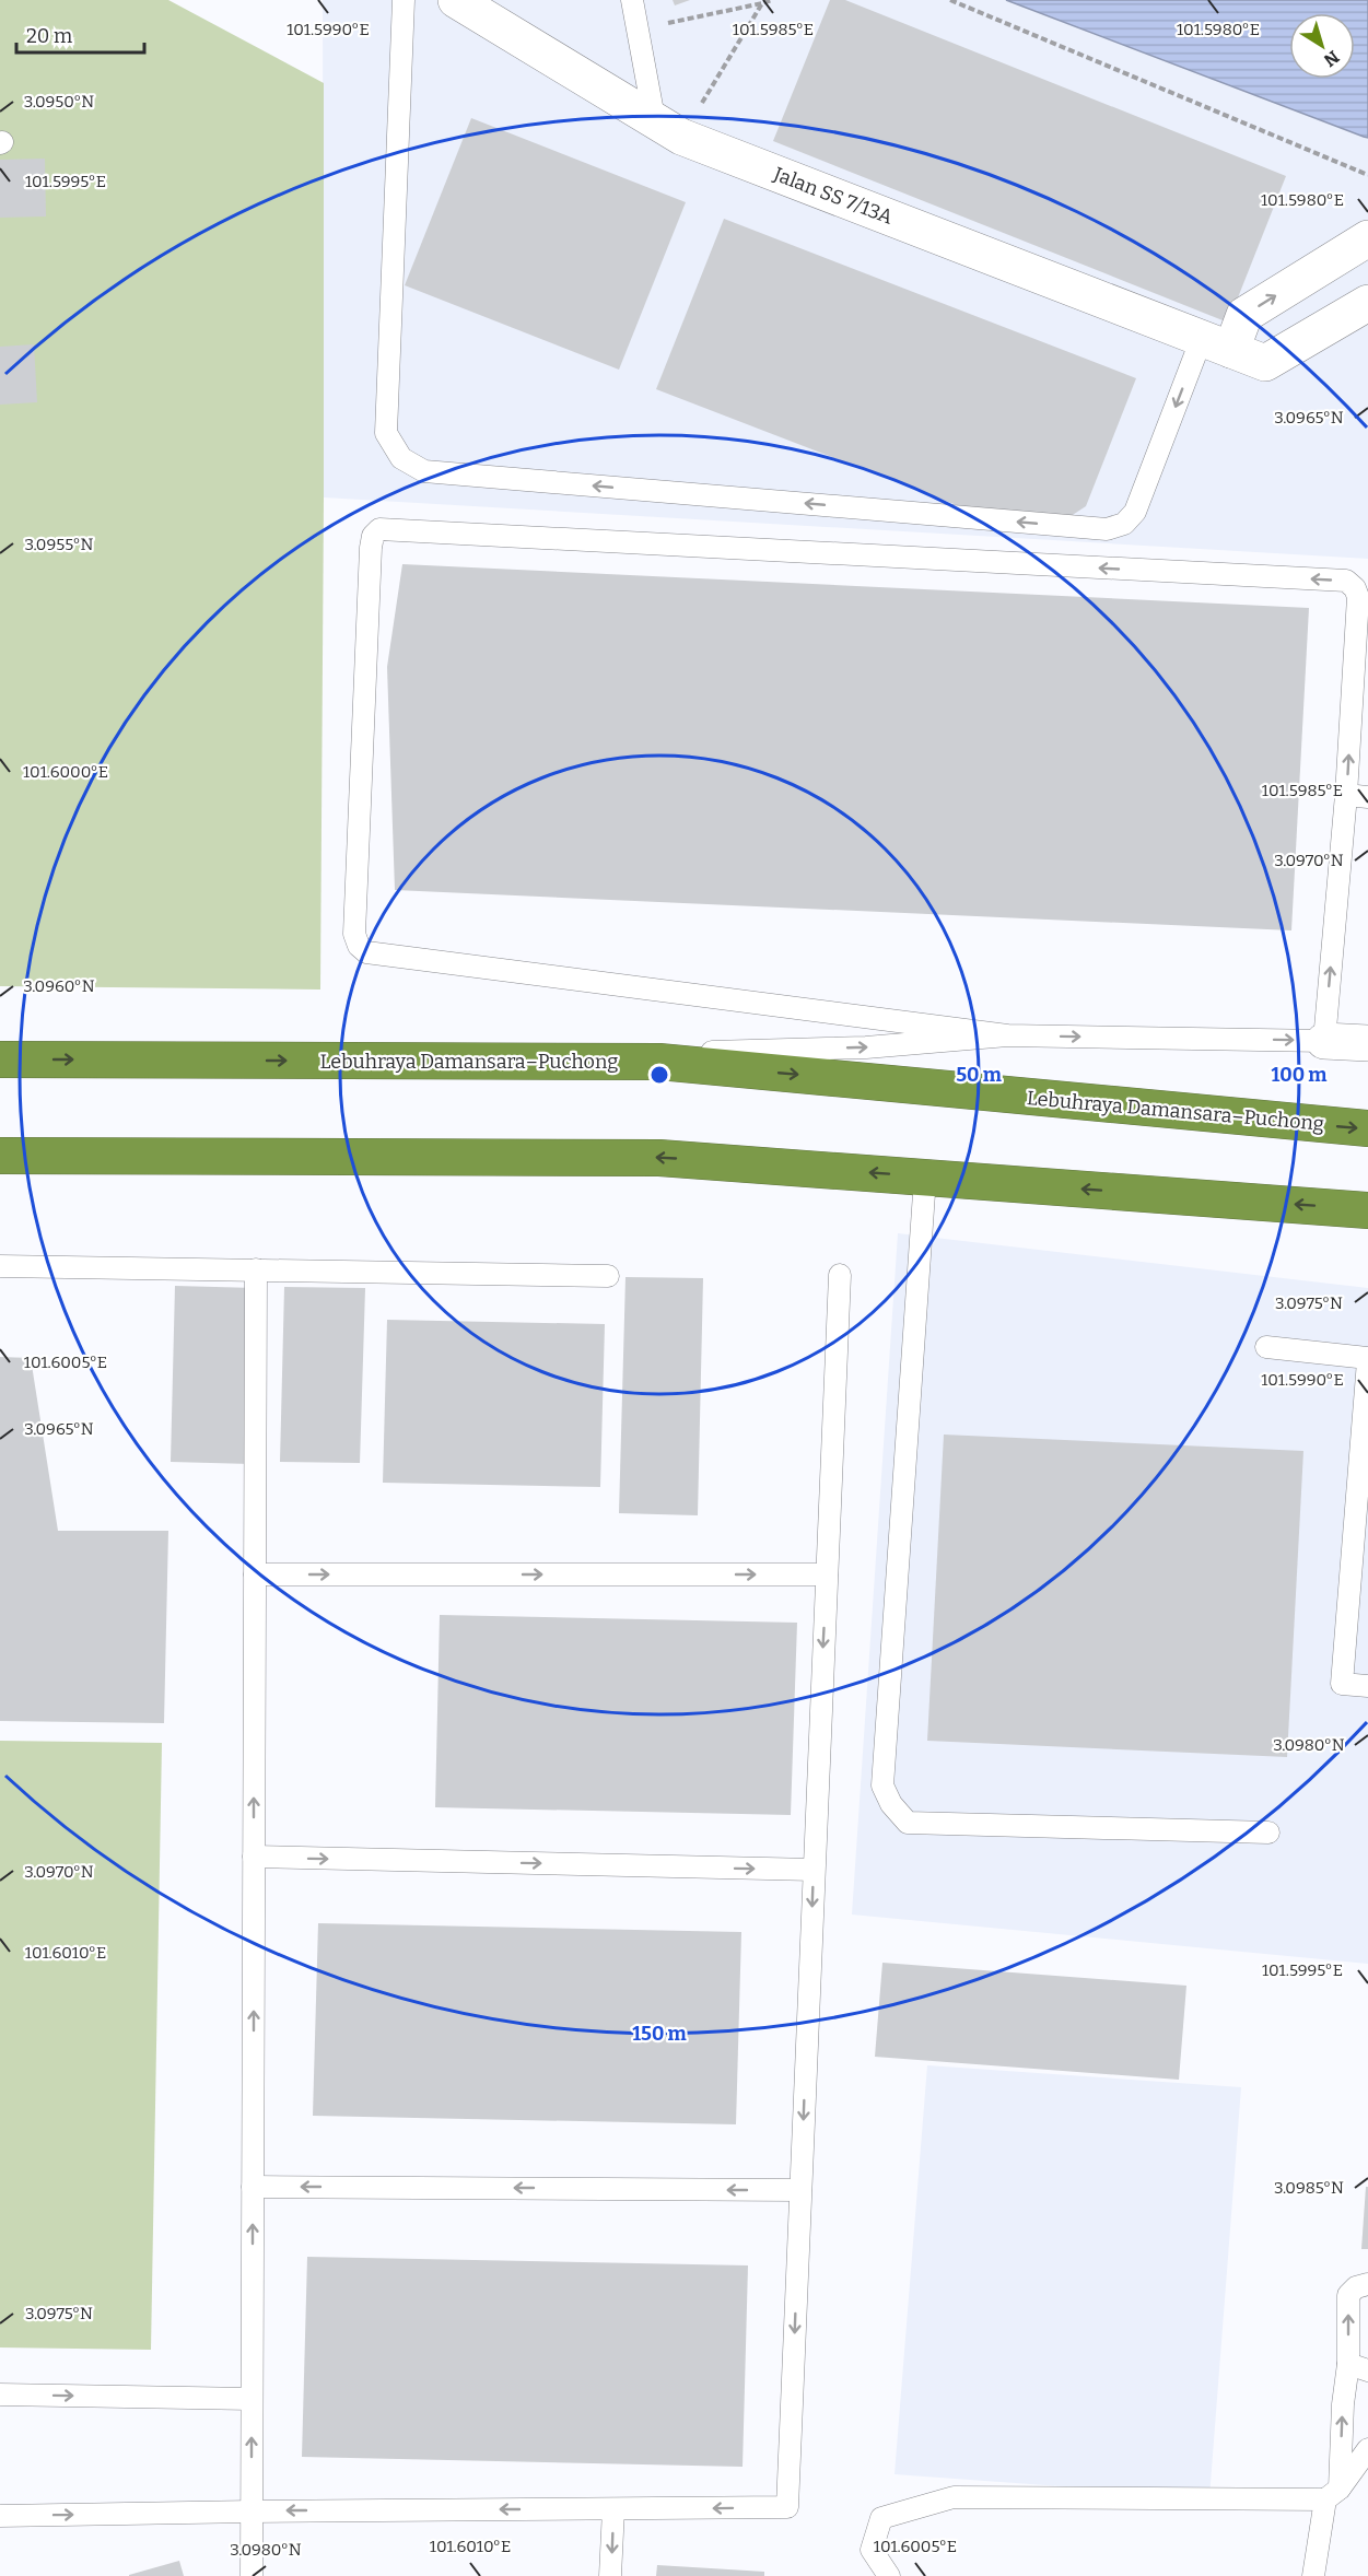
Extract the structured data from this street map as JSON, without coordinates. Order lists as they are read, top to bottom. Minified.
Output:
{"streets":{"highway":["Lebuhraya Damansara–Puchong"],"street":["Jalan SS 7/13A"]},"scale_bar":"20 m","north":"bottom right","coordinates":["101.5980°E","101.5990°E","101.5985°E","3.0950°N","101.5995°E","3.0965°N","3.0955°N","101.6000°E","3.0970°N","3.0960°N","3.0975°N","101.6005°E","3.0980°N","101.6010°E","3.0985°N"],"rings":["50 m","100 m","150 m"]}
